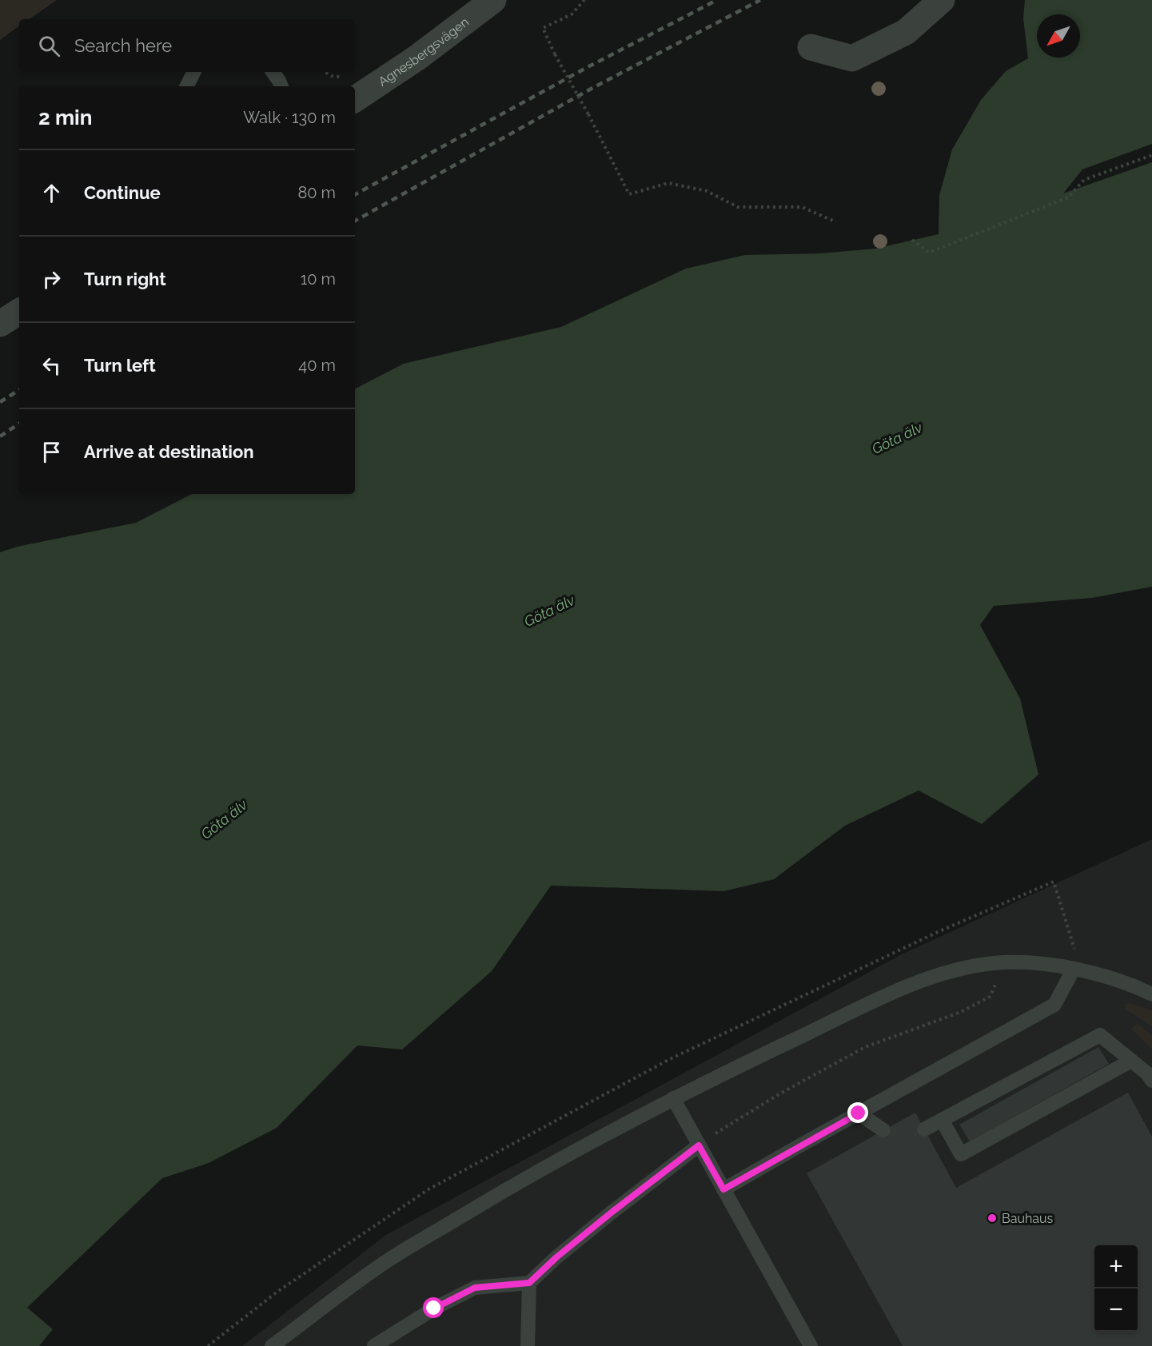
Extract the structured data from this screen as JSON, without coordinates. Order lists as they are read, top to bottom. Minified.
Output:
{"streets":{"street":["Agnesbergsvägen"]},"water":["Göta älv"],"places":["Bauhaus"],"north":"bottom left","page":{"search":"Search here","heading":["2 min","Walk · 130 m"],"list":[["Continue","80 m"],["Turn right","10 m"],["Turn left","40 m"],"Arrive at destination"],"map_buttons":["+","−"]}}
